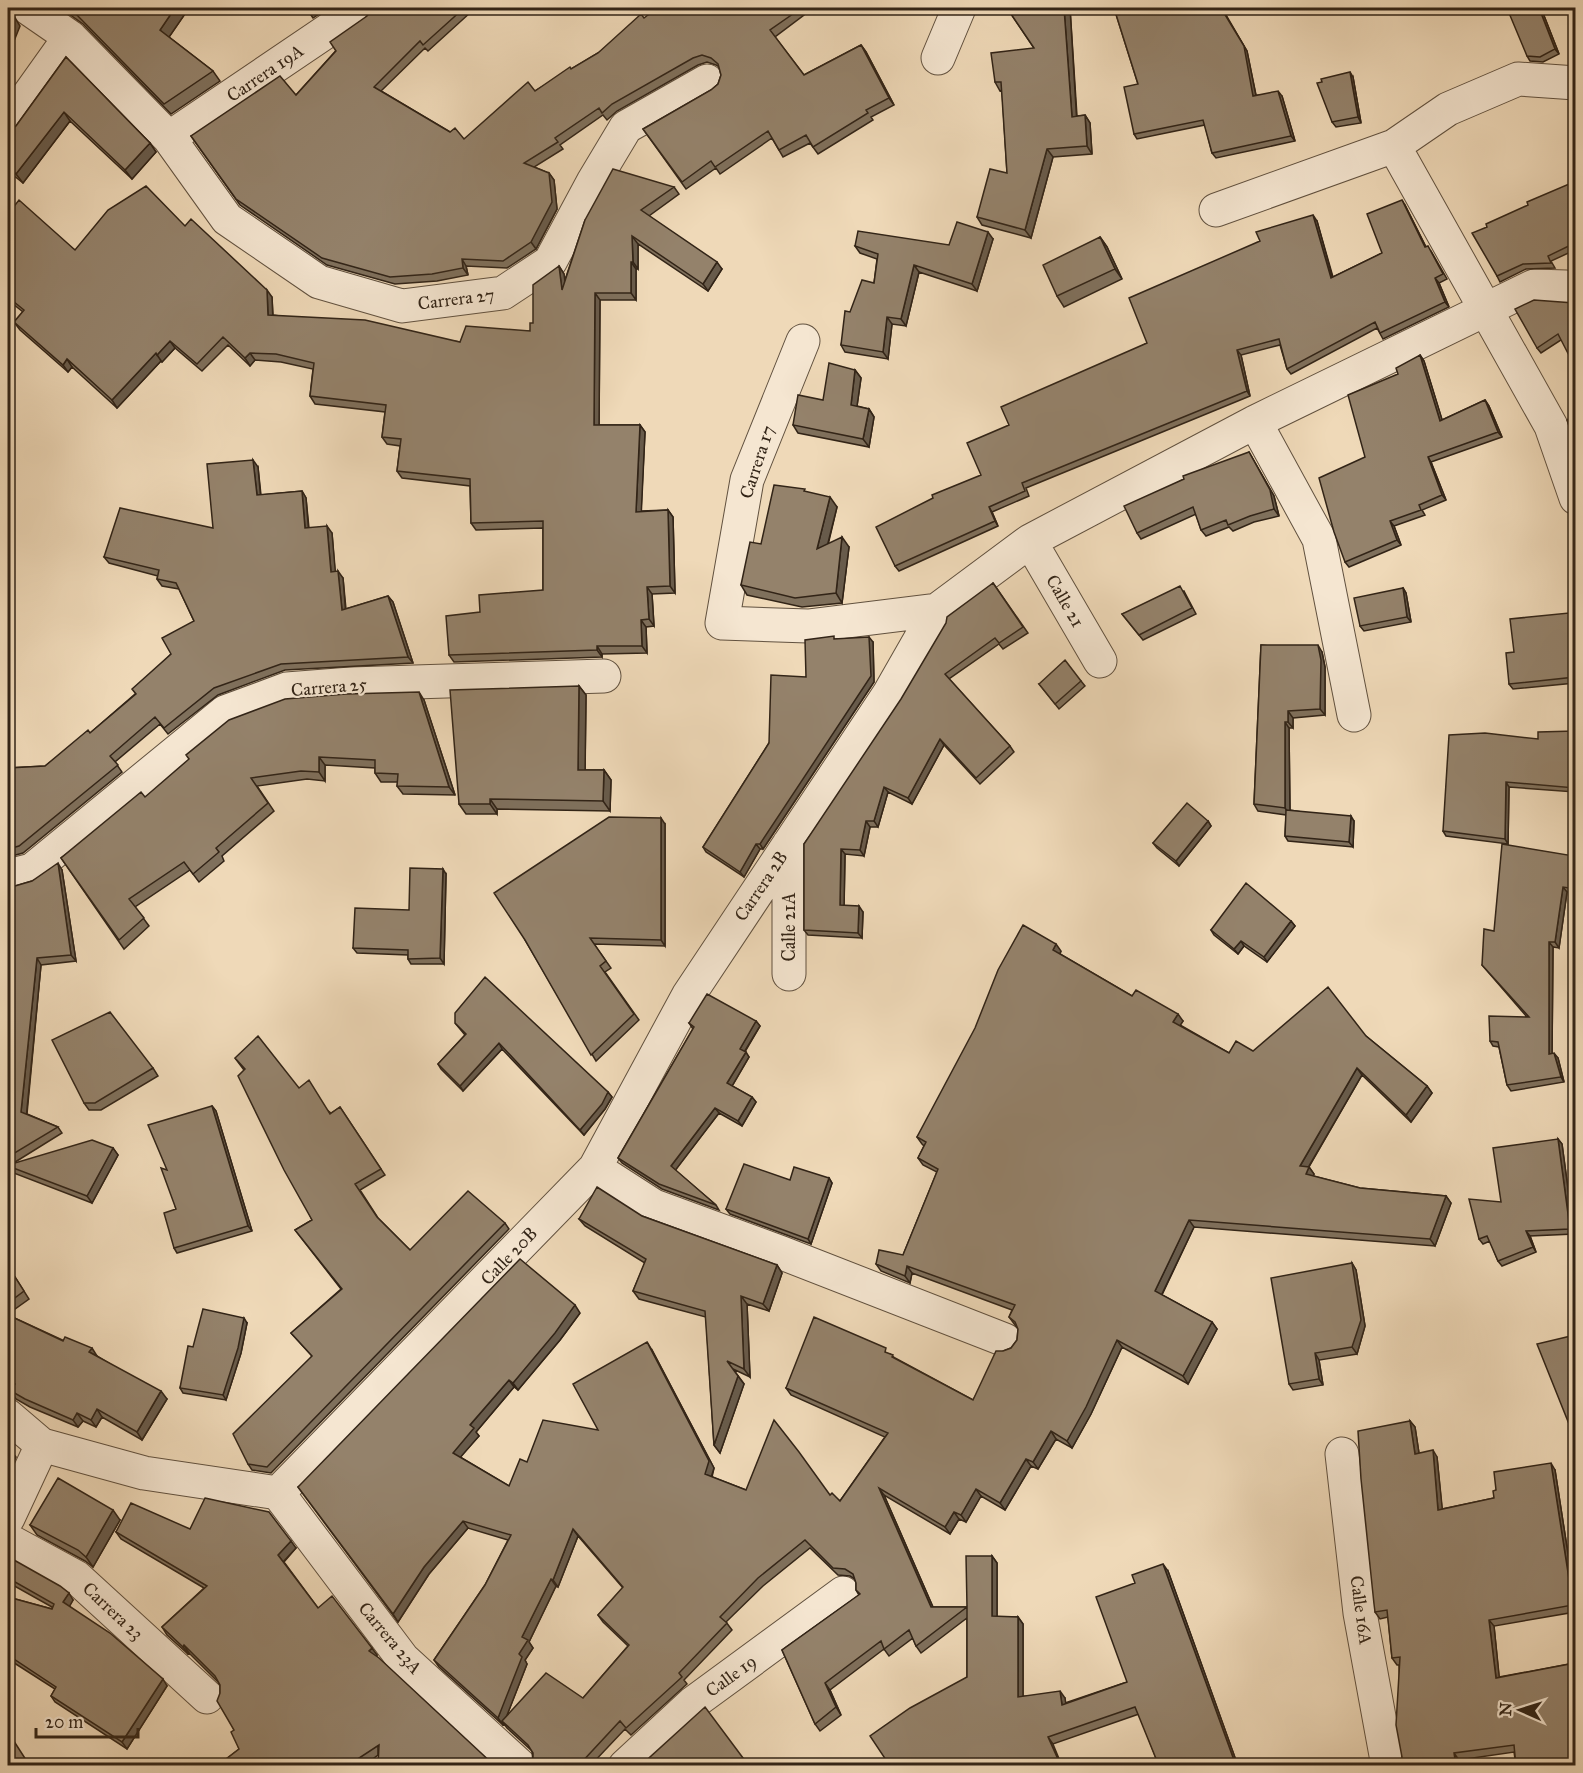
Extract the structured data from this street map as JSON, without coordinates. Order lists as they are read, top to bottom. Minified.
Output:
{"streets":{"street":["Carrera 19A","Carrera 27","Carrera 17","Calle 21","Carrera 25","Carrera 2B","Calle 21A","Calle 20B","Calle 16A","Carrera 23","Carrera 23A","Calle 19"]},"crossings":[["Carrera 19A","Carrera 27"],["Carrera 17","Carrera 2B"],["Carrera 2B","Calle 21A"],["Carrera 2B","Calle 20B"],["Calle 20B","Carrera 23A"]],"scale_bar":"20 m","north":"left"}
